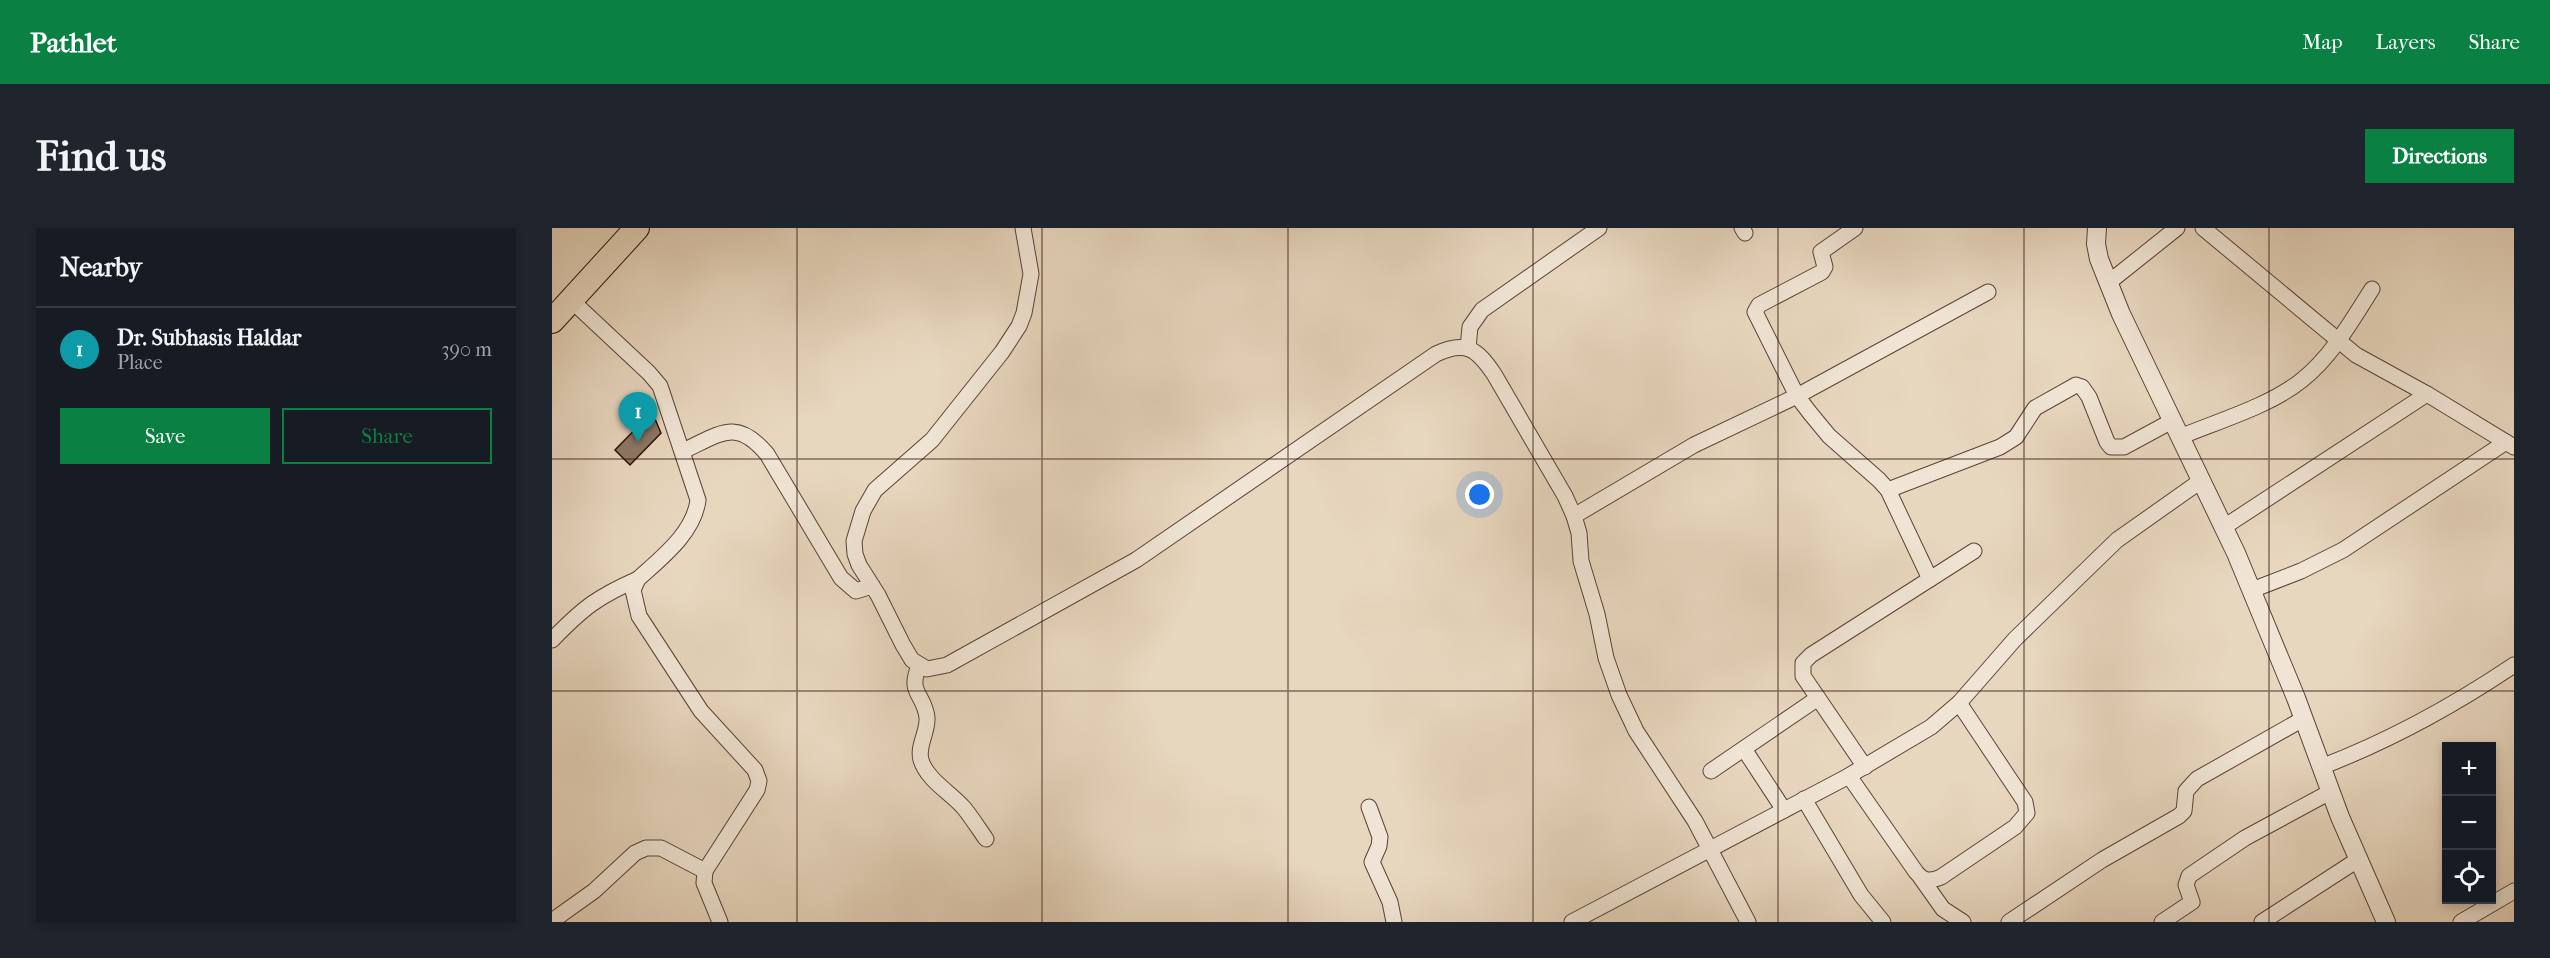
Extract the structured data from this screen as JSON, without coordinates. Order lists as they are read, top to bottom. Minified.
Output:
{"page":{"header":"Pathlet","nav":["Map","Layers","Share"],"buttons":["Directions",["Save","Share"]],"title":"Find us","heading":"Nearby","list":[{"mark":"1","name":"Dr. Subhasis Haldar","note":"Place","value":"390 m"}],"pins":"1","map_buttons":["+","−"]}}
